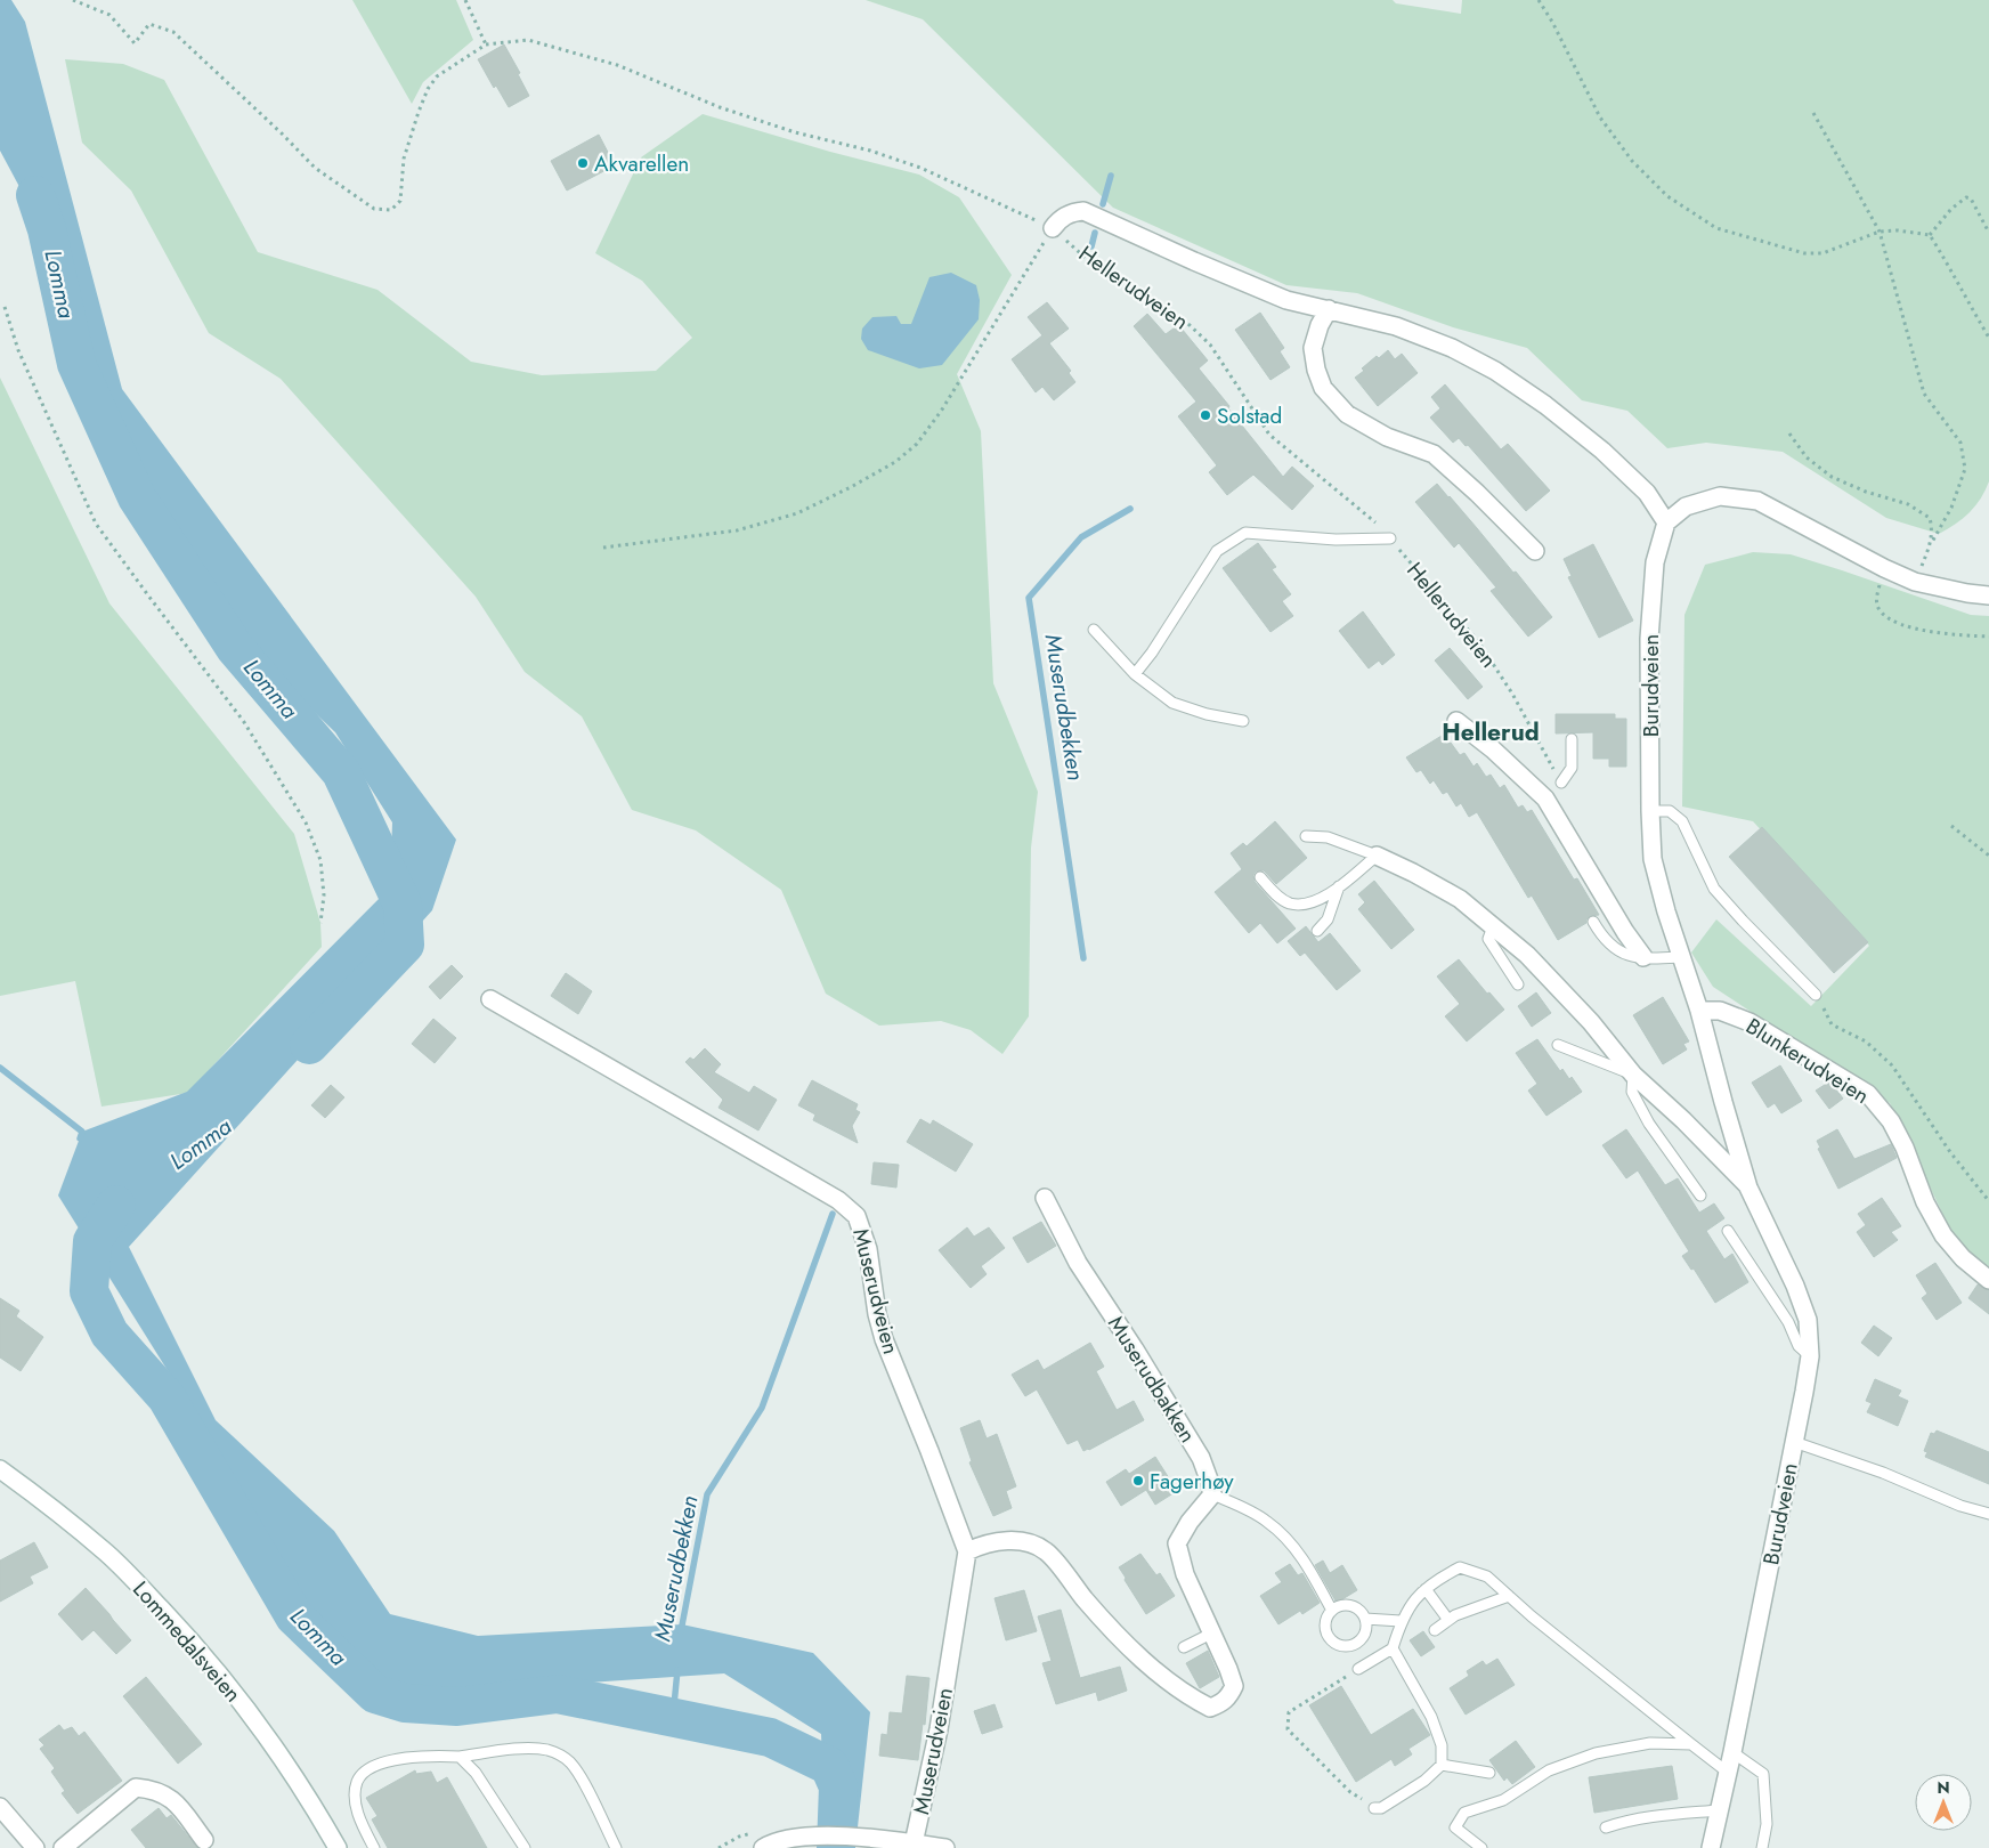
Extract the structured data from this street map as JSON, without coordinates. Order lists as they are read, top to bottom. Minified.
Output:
{"streets":{"street":["Hellerudveien","Burudveien","Blunkerudveien","Muserudveien","Muserudbakken","Lommedalsveien"]},"crossings":[["Hellerudveien","Burudveien"],["Burudveien","Blunkerudveien"]],"districts":["Hellerud"],"water":["Lomma","Muserudbekken"],"places":["Akvarellen","Solstad","Fagerhøy"],"north":"top"}
